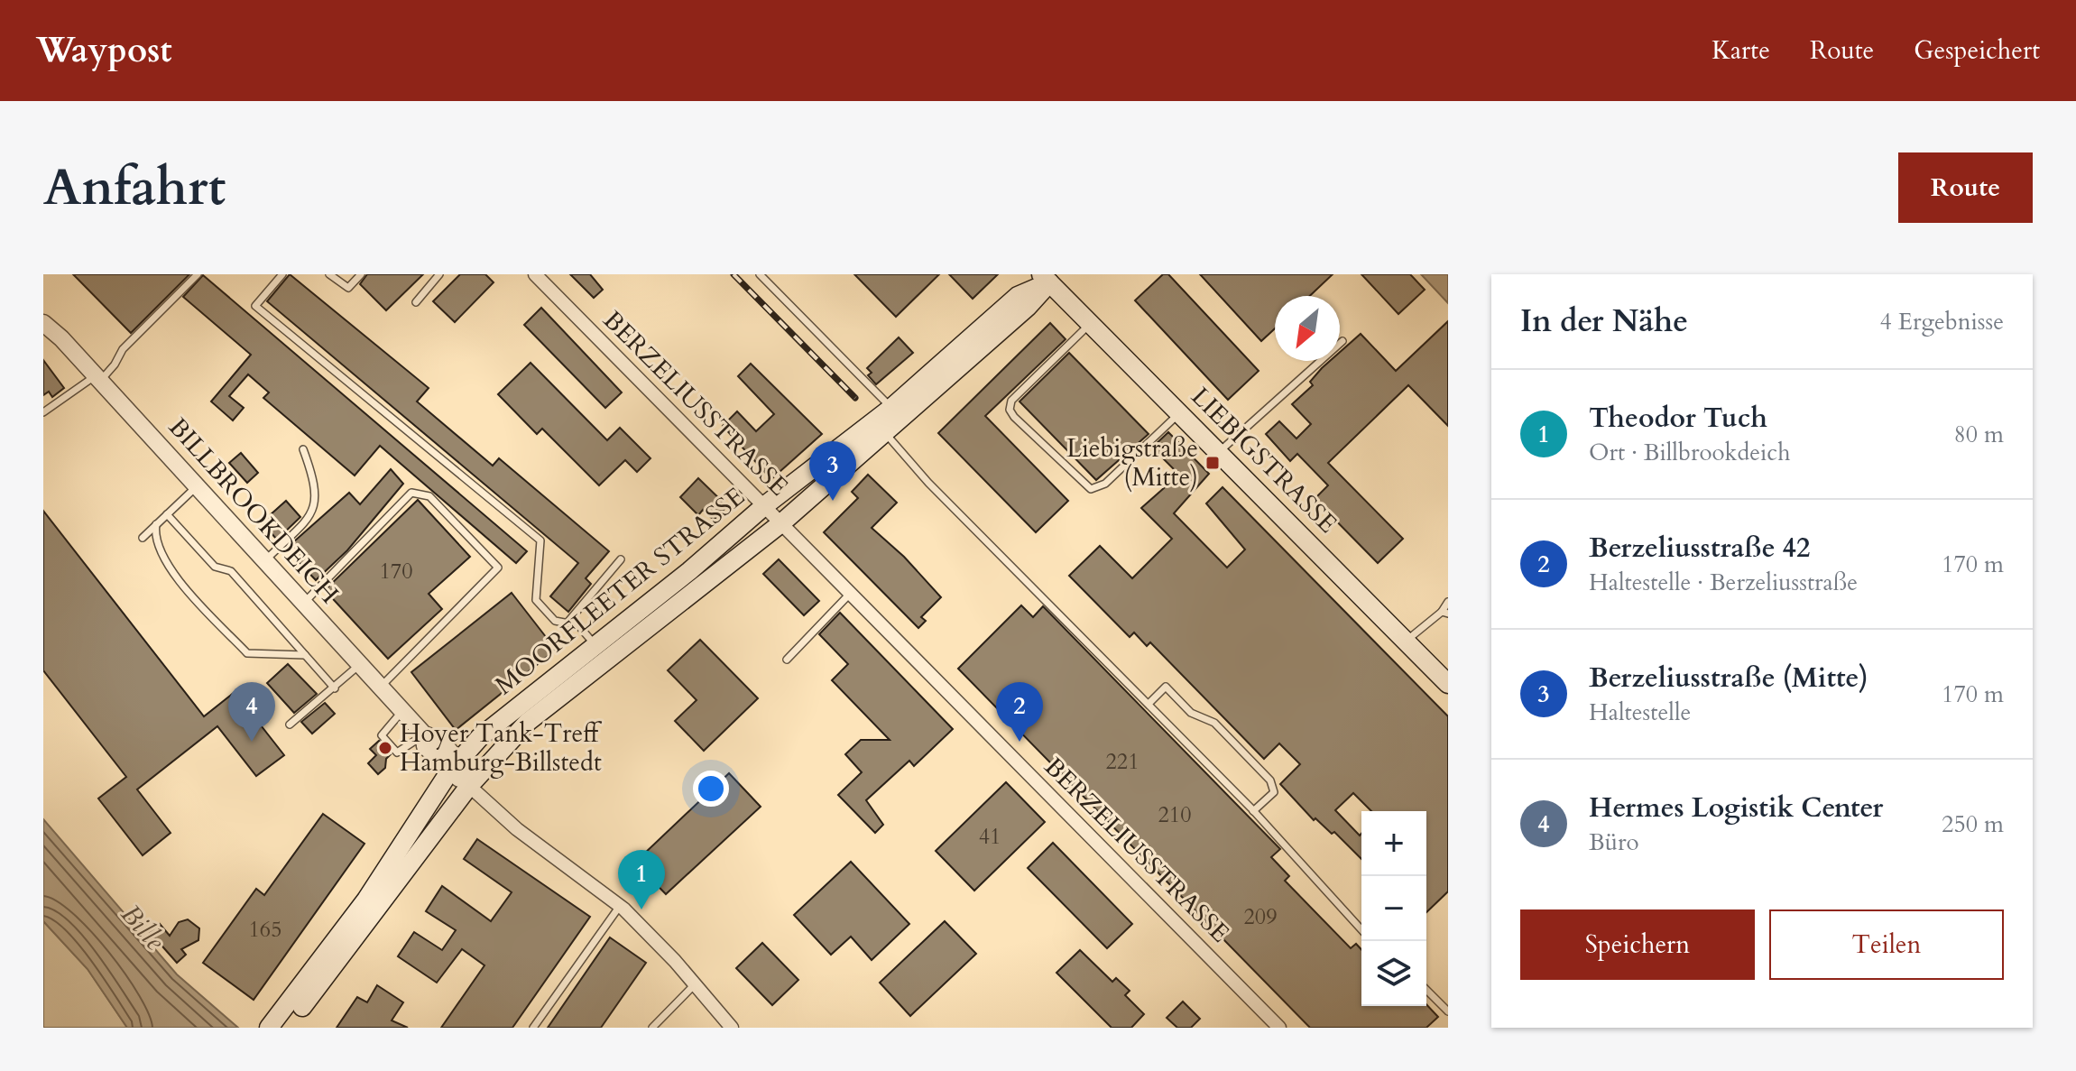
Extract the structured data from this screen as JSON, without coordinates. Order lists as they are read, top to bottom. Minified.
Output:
{"streets":{"main road":["LIEBIGSTRASSE","MOORFLEETER STRASSE"],"street":["BERZELIUSSTRASSE","BILLBROOKDEICH"]},"crossings":[["BERZELIUSSTRASSE","MOORFLEETER STRASSE"],["LIEBIGSTRASSE","MOORFLEETER STRASSE"],["BILLBROOKDEICH","MOORFLEETER STRASSE"]],"water":["Bille"],"places":{"transit":["Liebigstraße (Mitte)"],"other":["Hoyer Tank-Treff Hamburg-Billstedt"]},"house_numbers":["170","221","210","41","209","165"],"north":"bottom left","page":{"header":"Waypost","nav":["Karte","Route","Gespeichert"],"buttons":["Route",["Speichern","Teilen"]],"title":"Anfahrt","heading":["In der Nähe","4 Ergebnisse"],"list":[{"mark":"1","name":"Theodor Tuch","note":"Ort · Billbrookdeich","value":"80 m"},{"mark":"2","name":"Berzeliusstraße 42","note":"Haltestelle · Berzeliusstraße","value":"170 m"},{"mark":"3","name":"Berzeliusstraße (Mitte)","note":"Haltestelle","value":"170 m"},{"mark":"4","name":"Hermes Logistik Center","note":"Büro","value":"250 m"}],"pins":["3","2","4","1"],"map_buttons":["+","−"]}}
